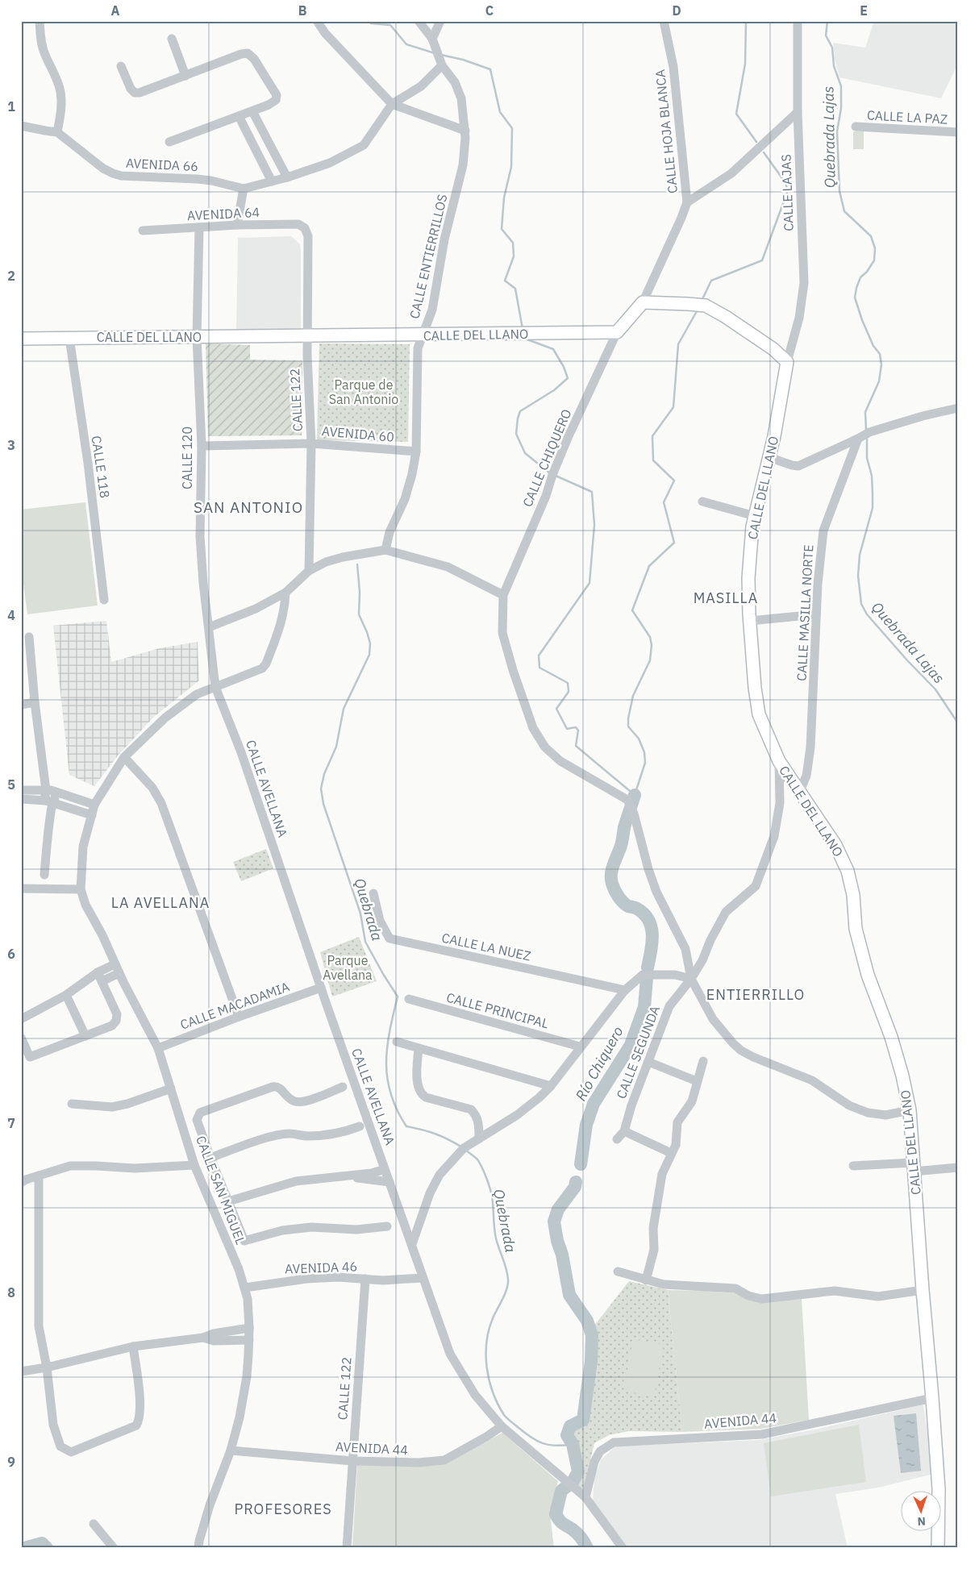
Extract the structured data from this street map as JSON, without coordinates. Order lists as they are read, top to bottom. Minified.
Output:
{"streets":{"main road":["CALLE DEL LLANO"],"street":["CALLE LA PAZ","CALLE HOJA BLANCA","AVENIDA 66","CALLE LAJAS","AVENIDA 64","CALLE ENTIERRILLOS","CALLE 122","AVENIDA 60","CALLE 120","CALLE CHIQUERO","CALLE 118","CALLE MASILLA NORTE","CALLE AVELLANA","CALLE LA NUEZ","CALLE MACADAMIA","CALLE PRINCIPAL","CALLE SEGUNDA","CALLE SAN MIGUEL","AVENIDA 46","AVENIDA 44"]},"crossings":[["CALLE LAJAS","CALLE DEL LLANO"],["AVENIDA 64","CALLE 122"],["AVENIDA 64","CALLE 120"],["CALLE ENTIERRILLOS","CALLE DEL LLANO"],["CALLE ENTIERRILLOS","AVENIDA 60"],["CALLE DEL LLANO","CALLE 122"],["CALLE DEL LLANO","CALLE 120"],["CALLE DEL LLANO","CALLE CHIQUERO"],["CALLE DEL LLANO","CALLE 118"],["CALLE DEL LLANO","CALLE MASILLA NORTE"],["CALLE DEL LLANO","CALLE SEGUNDA"],["CALLE DEL LLANO","AVENIDA 44"],["CALLE 122","AVENIDA 60"],["CALLE 122","AVENIDA 46"],["CALLE 122","AVENIDA 44"],["AVENIDA 60","CALLE 120"],["CALLE 120","CALLE AVELLANA"],["CALLE AVELLANA","CALLE MACADAMIA"],["CALLE AVELLANA","AVENIDA 46"],["CALLE AVELLANA","AVENIDA 44"],["CALLE MACADAMIA","CALLE SAN MIGUEL"],["CALLE SAN MIGUEL","AVENIDA 46"],["CALLE SAN MIGUEL","AVENIDA 44"]],"districts":["SAN ANTONIO","MASILLA","LA AVELLANA","ENTIERRILLO","PROFESORES"],"water":["Quebrada Lajas","Quebrada","Río Chiquero"],"parks":["Parque de San Antonio","Parque Avellana"],"north":"bottom","grid":{"columns":["A","B","C","D","E"],"rows":["1","2","3","4","5","6","7","8","9"]}}
